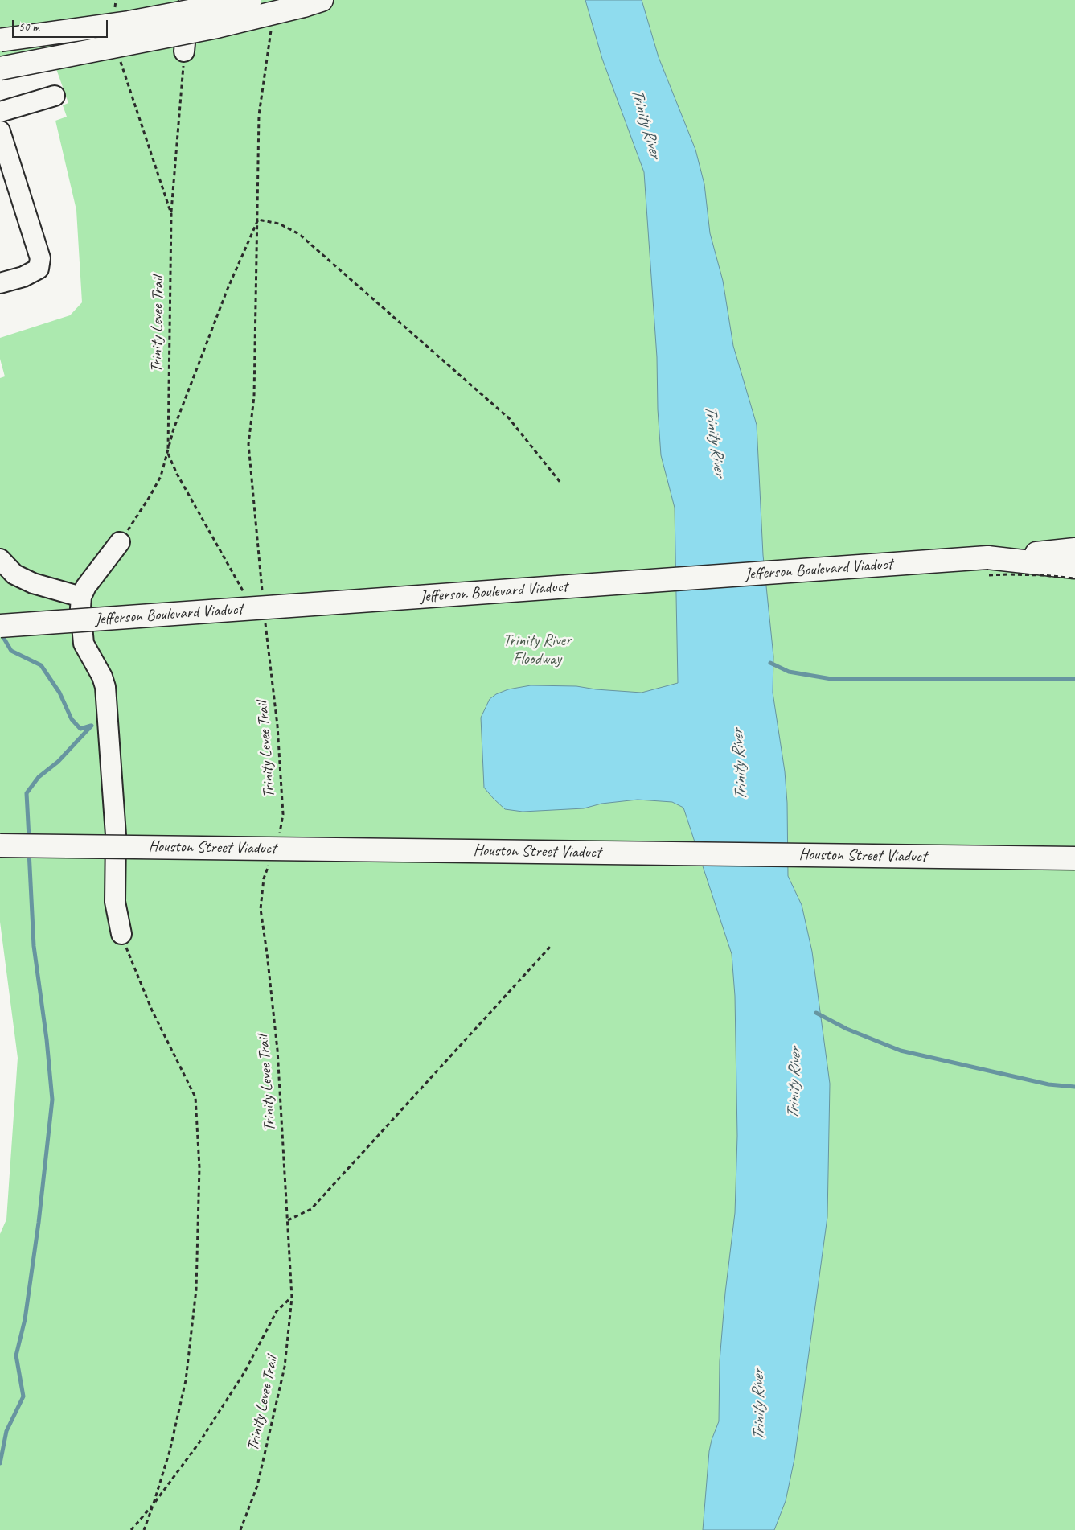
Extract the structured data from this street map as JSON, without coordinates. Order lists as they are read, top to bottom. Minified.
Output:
{"streets":{"main road":["Jefferson Boulevard Viaduct","Houston Street Viaduct"],"path":["Trinity Levee Trail"]},"water":["Trinity River"],"parks":["Trinity River Floodway"],"scale_bar":"50 m"}
